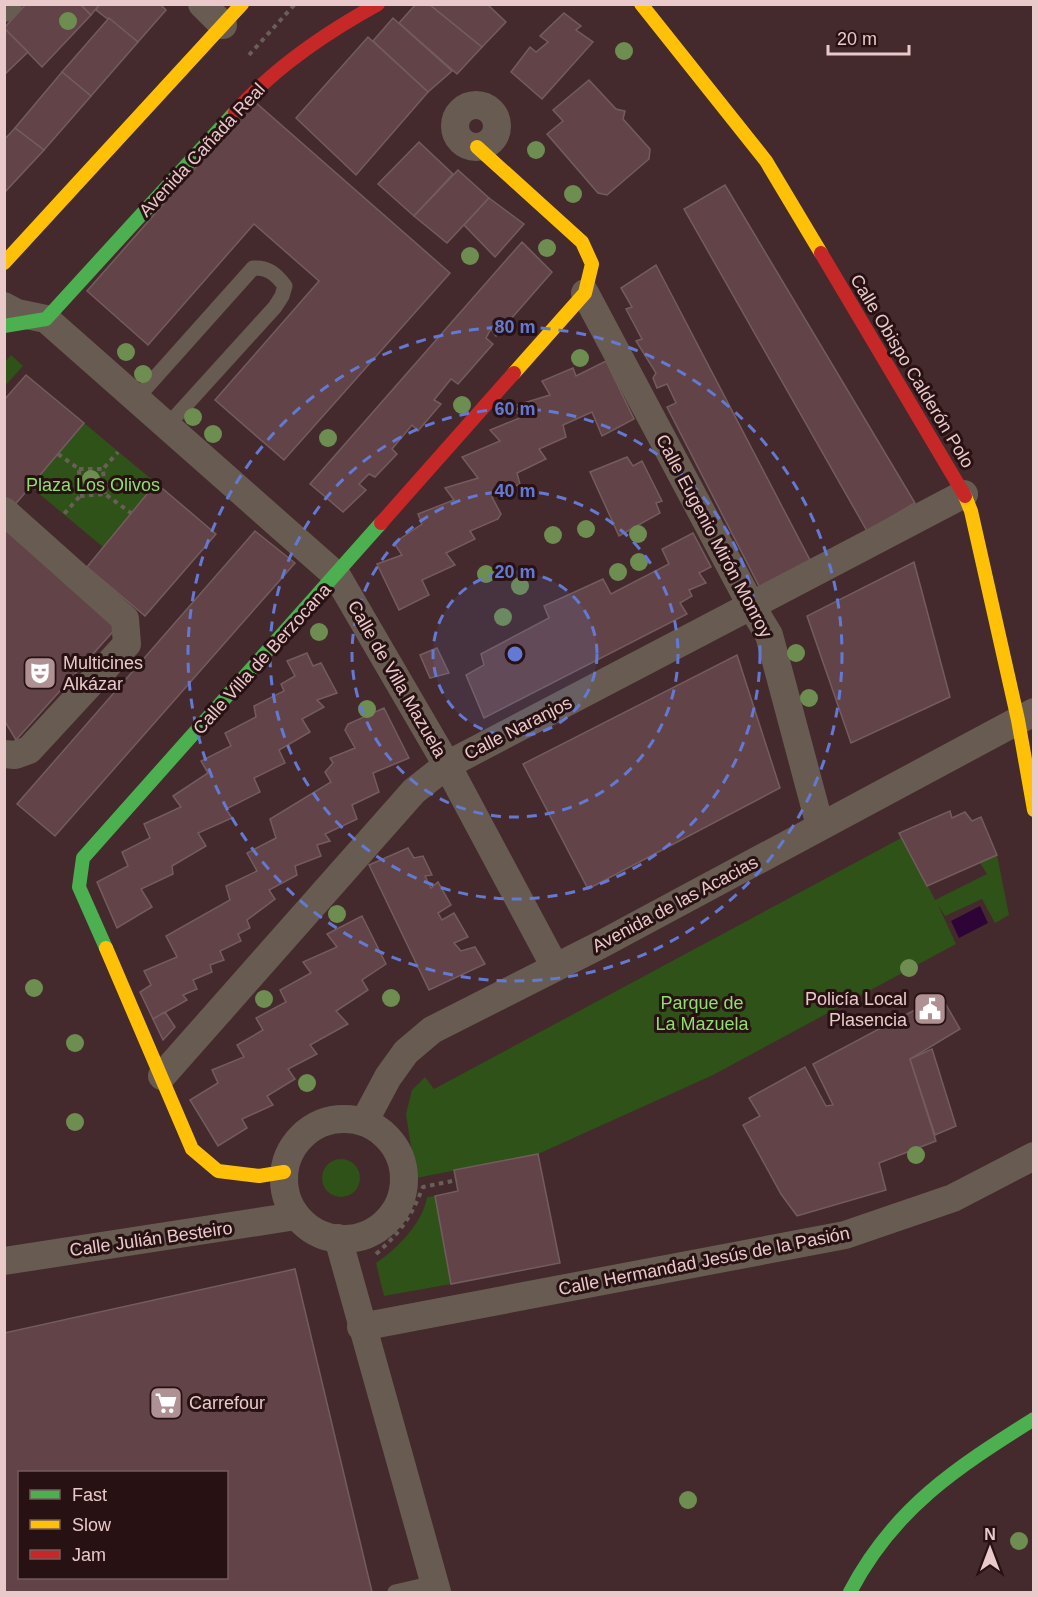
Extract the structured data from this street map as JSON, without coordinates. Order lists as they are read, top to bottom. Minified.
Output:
{"streets":{"street":["Avenida Cañada Real","Calle Obispo Calderón Polo","Calle Eugenio Mirón Monroy","Calle Villa de Berzocana","Calle de Villa Mazuela","Calle Naranjos","Avenida de las Acacias","Calle Julián Besteiro","Calle Hermandad Jesús de la Pasión"]},"crossings":[["Avenida Cañada Real","Calle de Villa Mazuela"],["Calle Obispo Calderón Polo","Calle Naranjos"],["Calle Obispo Calderón Polo","Avenida de las Acacias"],["Calle Eugenio Mirón Monroy","Calle Villa de Berzocana"],["Calle Eugenio Mirón Monroy","Calle Naranjos"],["Calle Eugenio Mirón Monroy","Avenida de las Acacias"],["Calle Villa de Berzocana","Calle de Villa Mazuela"],["Calle Villa de Berzocana","Calle Naranjos"],["Calle Villa de Berzocana","Avenida de las Acacias"],["Calle Villa de Berzocana","Calle Julián Besteiro"],["Calle de Villa Mazuela","Calle Naranjos"],["Calle de Villa Mazuela","Avenida de las Acacias"],["Avenida de las Acacias","Calle Julián Besteiro"]],"parks":["Plaza Los Olivos","Parque de La Mazuela"],"places":{"theatre":["Multicines Alkázar"],"public building":["Policía Local Plasencia"],"supermarket":["Carrefour"]},"legend":["Fast","Slow","Jam"],"scale_bar":"20 m","north":"top","rings":["80 m","60 m","40 m","20 m"]}
